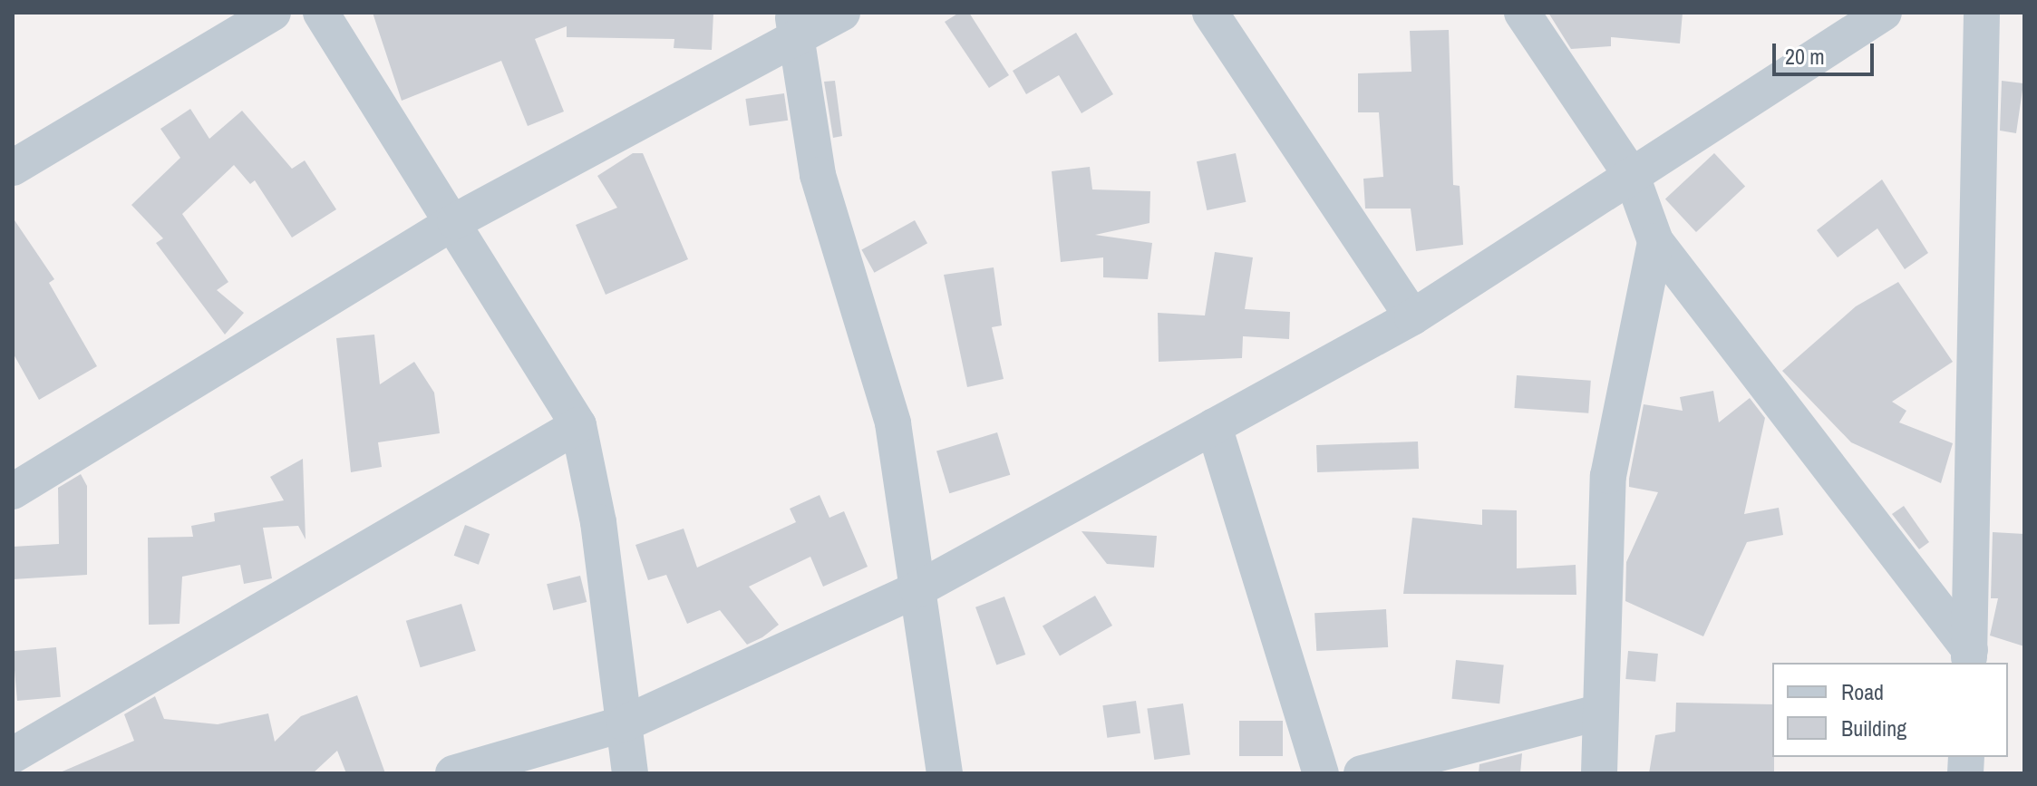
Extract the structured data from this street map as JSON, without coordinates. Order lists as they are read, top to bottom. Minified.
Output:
{"legend":["Road","Building"],"scale_bar":"20 m"}
